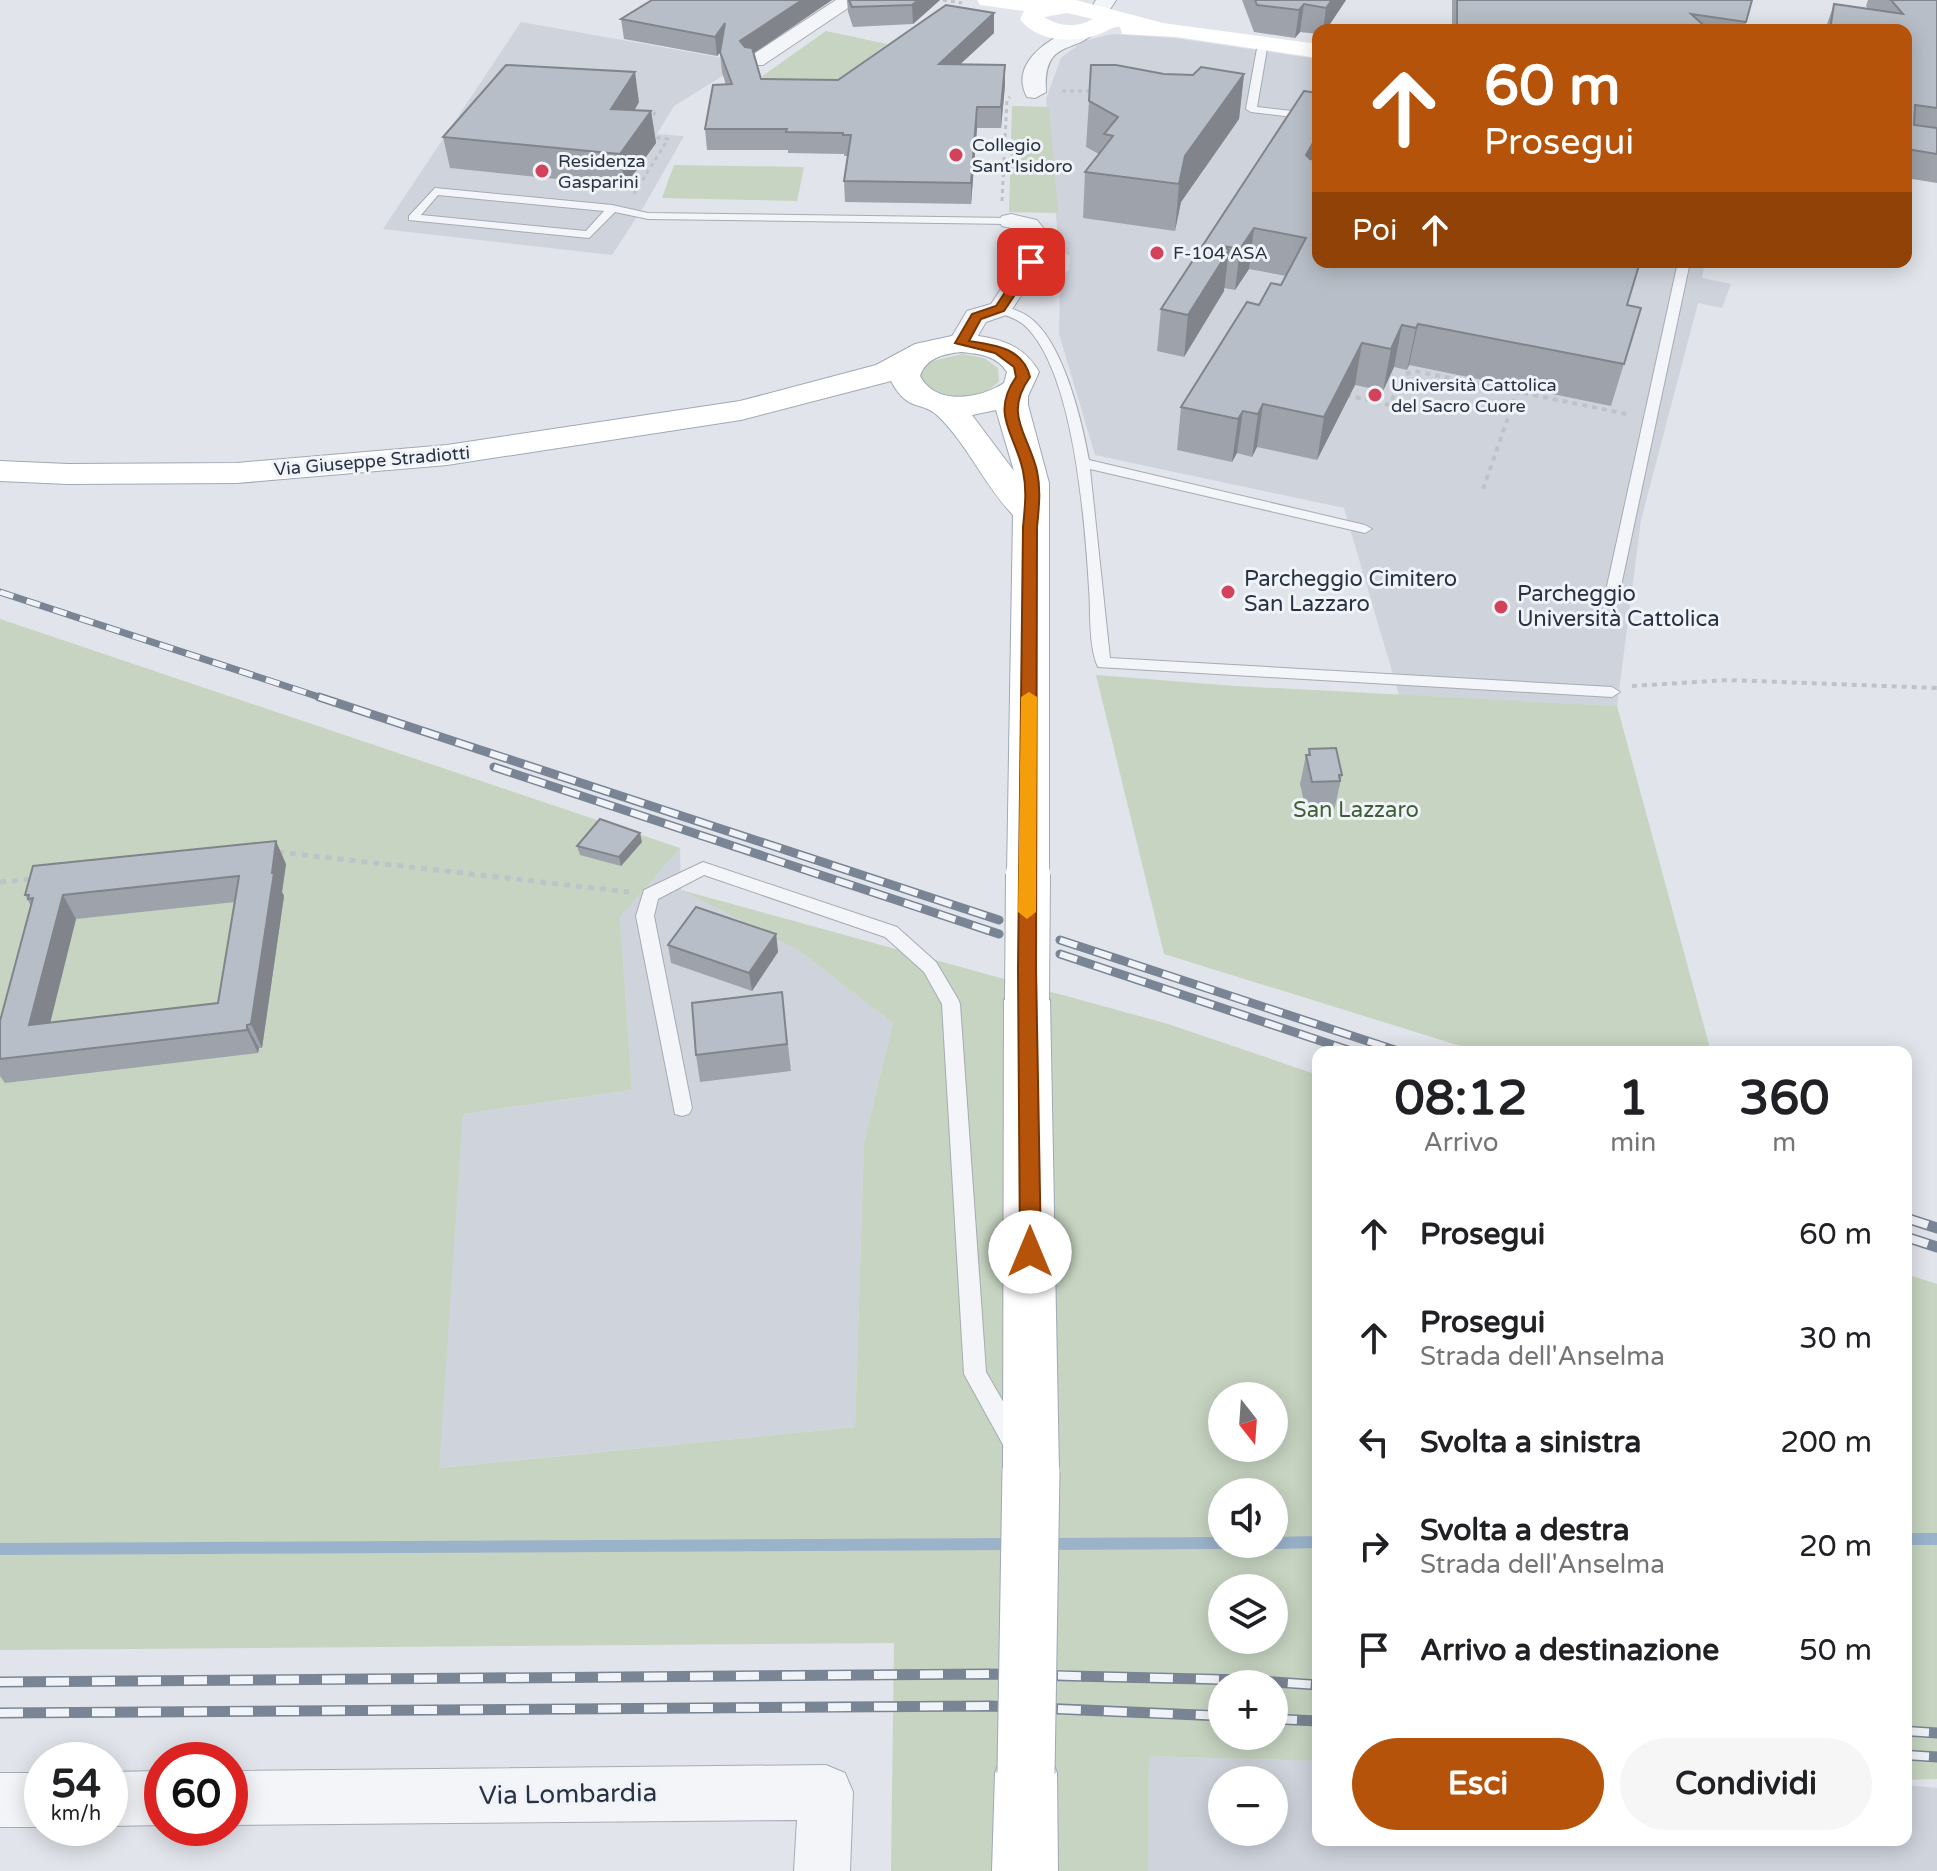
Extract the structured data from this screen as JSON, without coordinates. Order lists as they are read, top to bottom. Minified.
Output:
{"streets":{"main road":["Via Giuseppe Stradiotti"],"street":["Via Lombardia"]},"parks":["San Lazzaro"],"places":["Collegio Sant'Isidoro","Residenza Gasparini","F-104 ASA","Università Cattolica del Sacro Cuore","Parcheggio Cimitero San Lazzaro","Parcheggio Università Cattolica"],"north":"bottom","page":{"turn":["60 m","Prosegui"],"then":"Poi","eta":["08:12","Arrivo","1","min","360","m"],"list":[{"name":"Prosegui","value":"60 m"},{"name":"Prosegui","note":"Strada dell'Anselma","value":"30 m"},{"name":"Svolta a sinistra","value":"200 m"},{"name":"Svolta a destra","note":"Strada dell'Anselma","value":"20 m"},{"name":"Arrivo a destinazione","value":"50 m"}],"map_buttons":["+","−"],"buttons":["Esci","Condividi"],"speed":"54 km/h","limit":"60"}}
